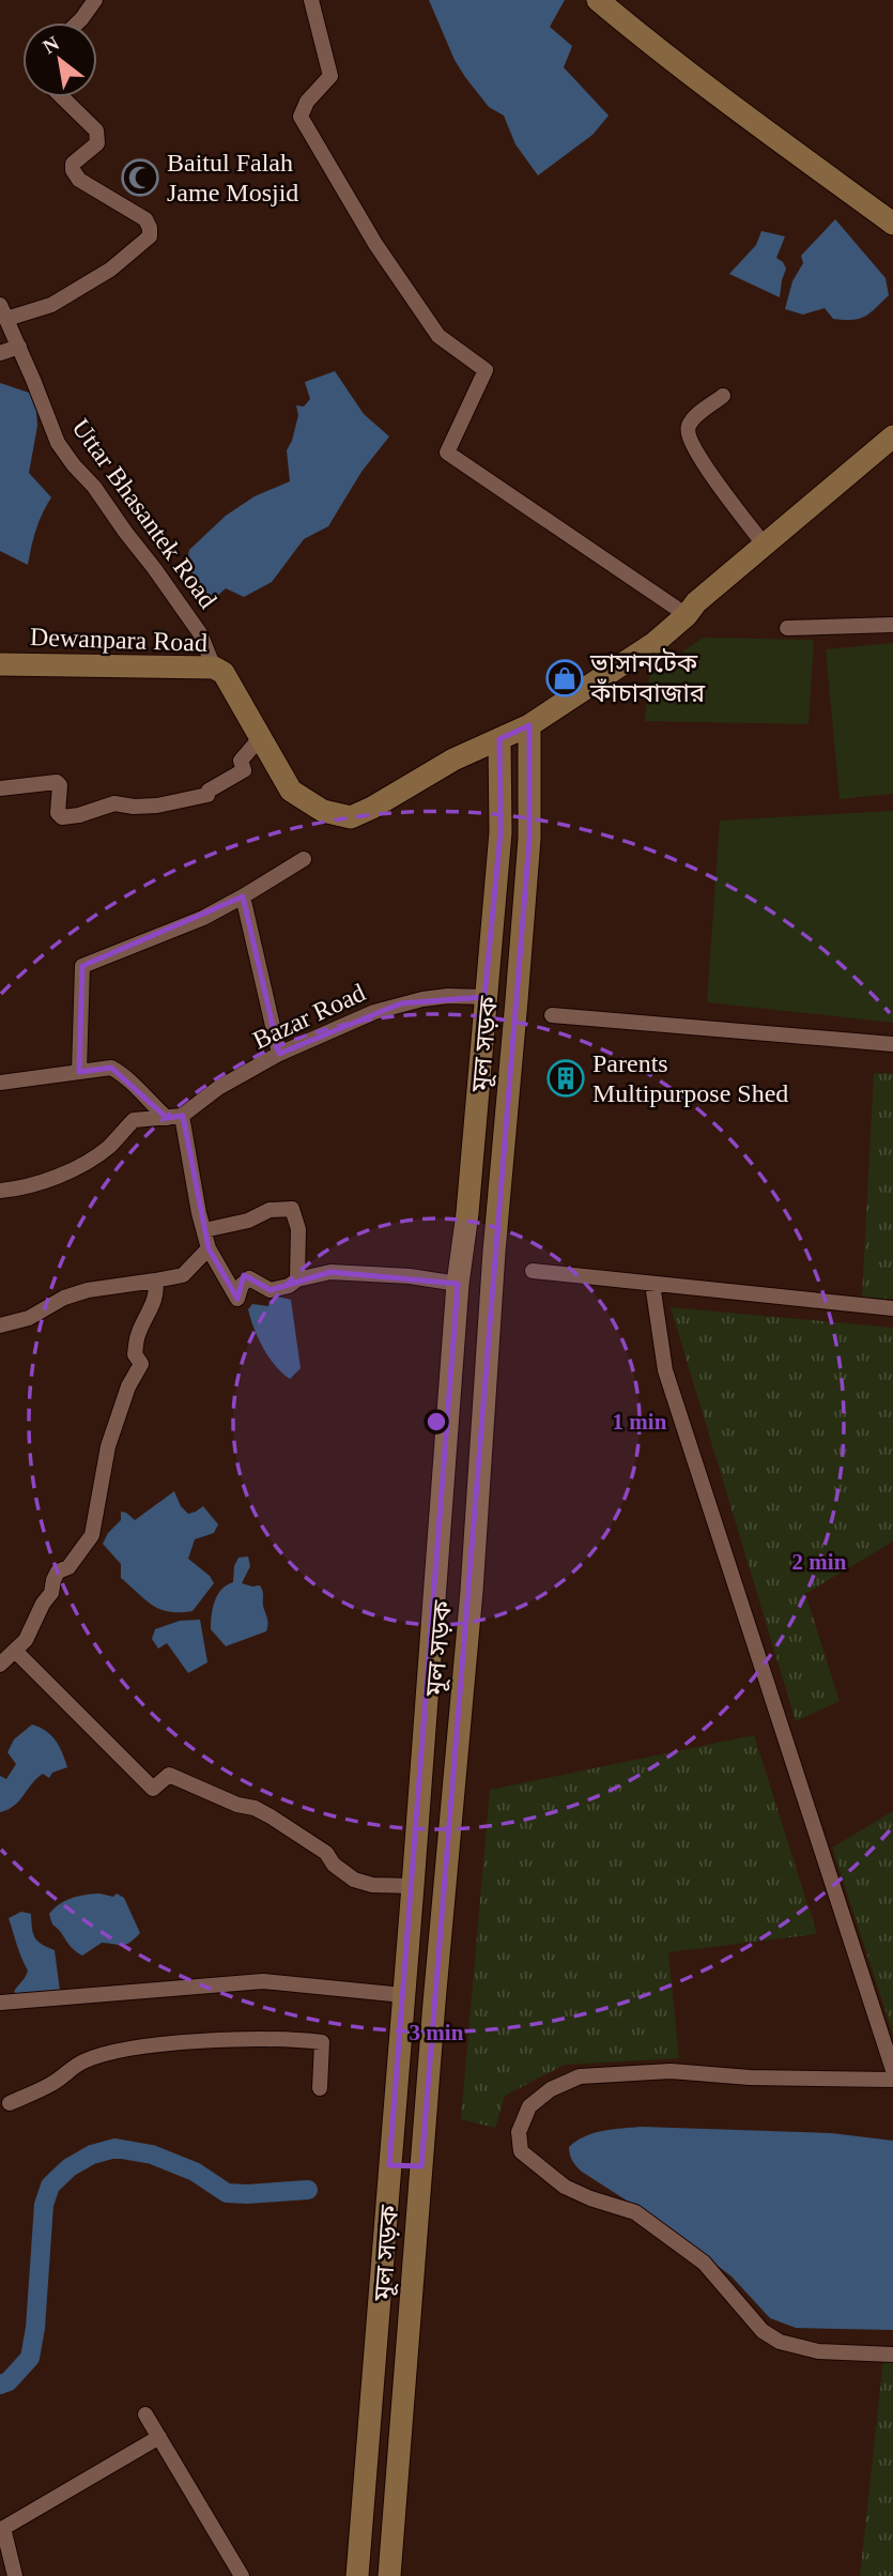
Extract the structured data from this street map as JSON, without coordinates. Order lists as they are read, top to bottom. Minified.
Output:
{"streets":{"street":["Uttar Bhasantek Road","Dewanpara Road","Bazar Road","মূল সড়ক"]},"crossings":[["Uttar Bhasantek Road","Dewanpara Road"],["Dewanpara Road","মূল সড়ক"],["Bazar Road","মূল সড়ক"]],"places":{"mosque":["Baitul Falah Jame Mosjid"],"shop":["ভাসানটেক কাঁচাবাজার"],"building":["Parents Multipurpose Shed"]},"north":"top left","rings":["1 min","2 min","3 min"]}
